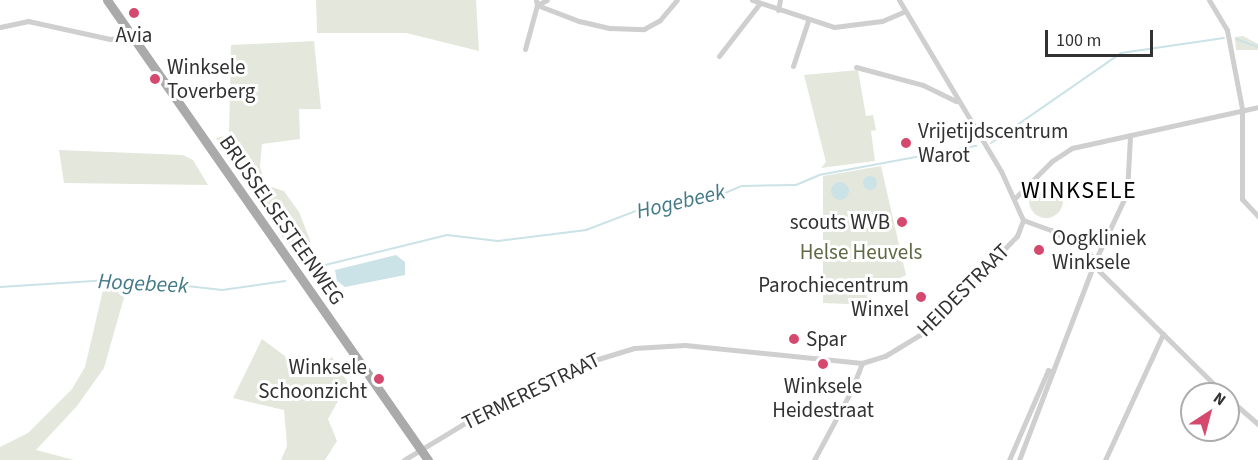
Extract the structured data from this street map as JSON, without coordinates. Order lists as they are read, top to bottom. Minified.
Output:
{"streets":{"main road":["BRUSSELSESTEENWEG"],"street":["HEIDESTRAAT","TERMERESTRAAT"]},"crossings":[["BRUSSELSESTEENWEG","TERMERESTRAAT"],["HEIDESTRAAT","TERMERESTRAAT"]],"districts":["WINKSELE"],"water":["Hogebeek"],"parks":["Helse Heuvels"],"places":["Avia","Winksele Toverberg","Vrijetijdscentrum Warot","scouts WVB","Oogkliniek Winksele","Parochiecentrum Winxel","Spar","Winksele Heidestraat","Winksele Schoonzicht"],"scale_bar":"100 m","north":"top right"}
